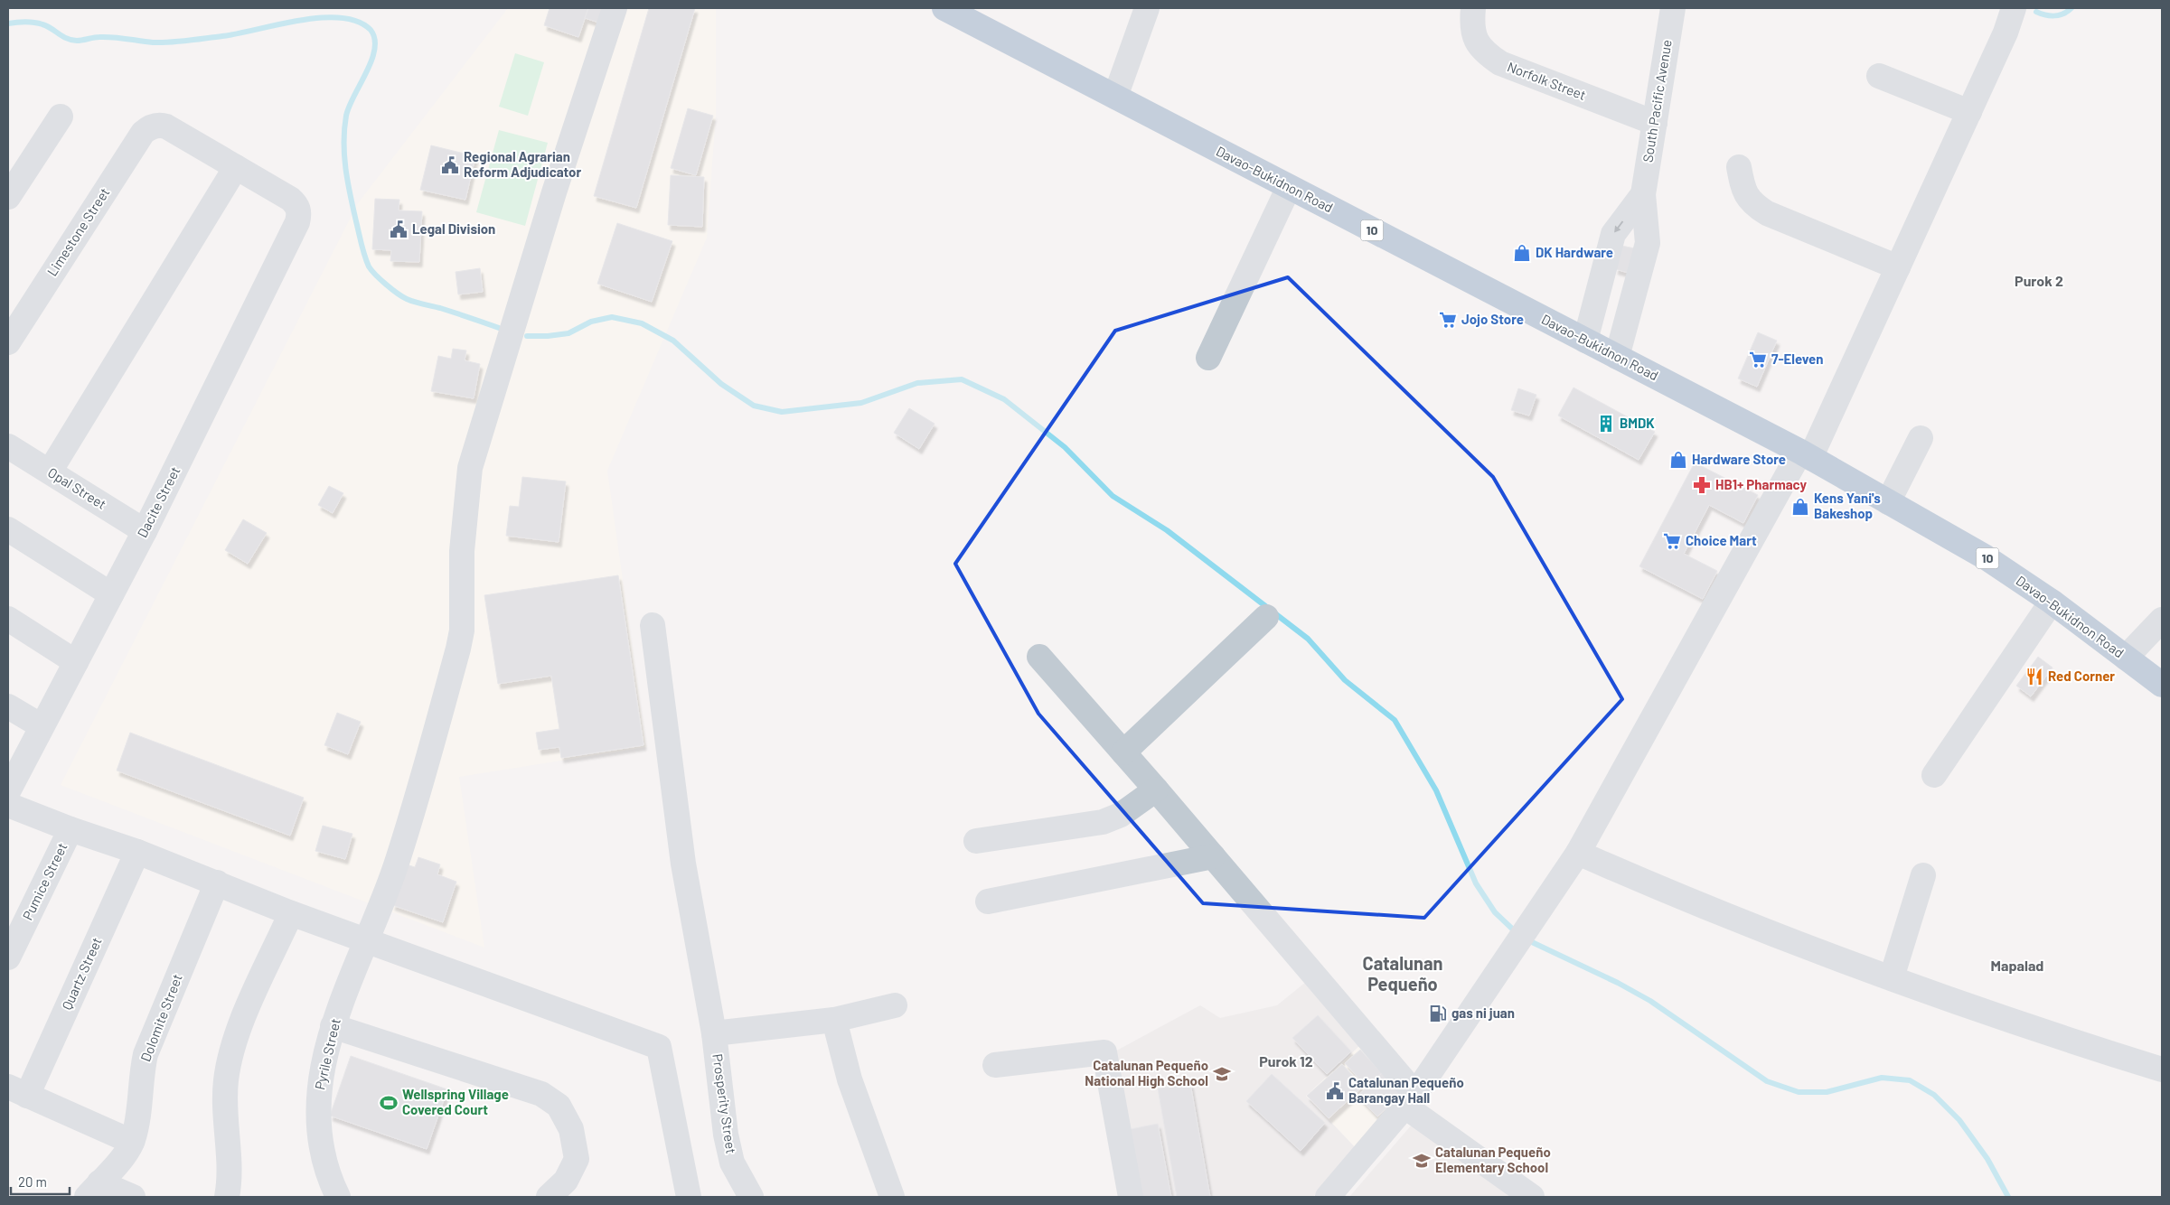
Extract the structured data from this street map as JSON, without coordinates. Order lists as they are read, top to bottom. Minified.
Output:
{"streets":{"highway":["Davao-Bukidnon Road","10"],"street":["Norfolk Street","South Pacific Avenue","Limestone Street","Opal Street","Dacite Street","Pumice Street","Quartz Street","Dolomite Street","Pyrile Street","Prosperity Street"]},"crossings":[["Norfolk Street","South Pacific Avenue"],["South Pacific Avenue","Davao-Bukidnon Road"],["Limestone Street","Dacite Street"],["Opal Street","Dacite Street"]],"districts":["Purok 2","Catalunan Pequeño","Mapalad","Purok 12"],"places":{"public building":["Regional Agrarian Reform Adjudicator","Legal Division","Catalunan Pequeño Barangay Hall"],"shop":["DK Hardware","Hardware Store","Kens Yani's Bakeshop"],"supermarket":["Jojo Store","7-Eleven","Choice Mart"],"building":["BMDK"],"pharmacy":["HB1+ Pharmacy"],"restaurant":["Red Corner"],"fuel station":["gas ni juan"],"school or university":["Catalunan Pequeño National High School","Catalunan Pequeño Elementary School"],"sports":["Wellspring Village Covered Court"]},"scale_bar":"20 m"}
